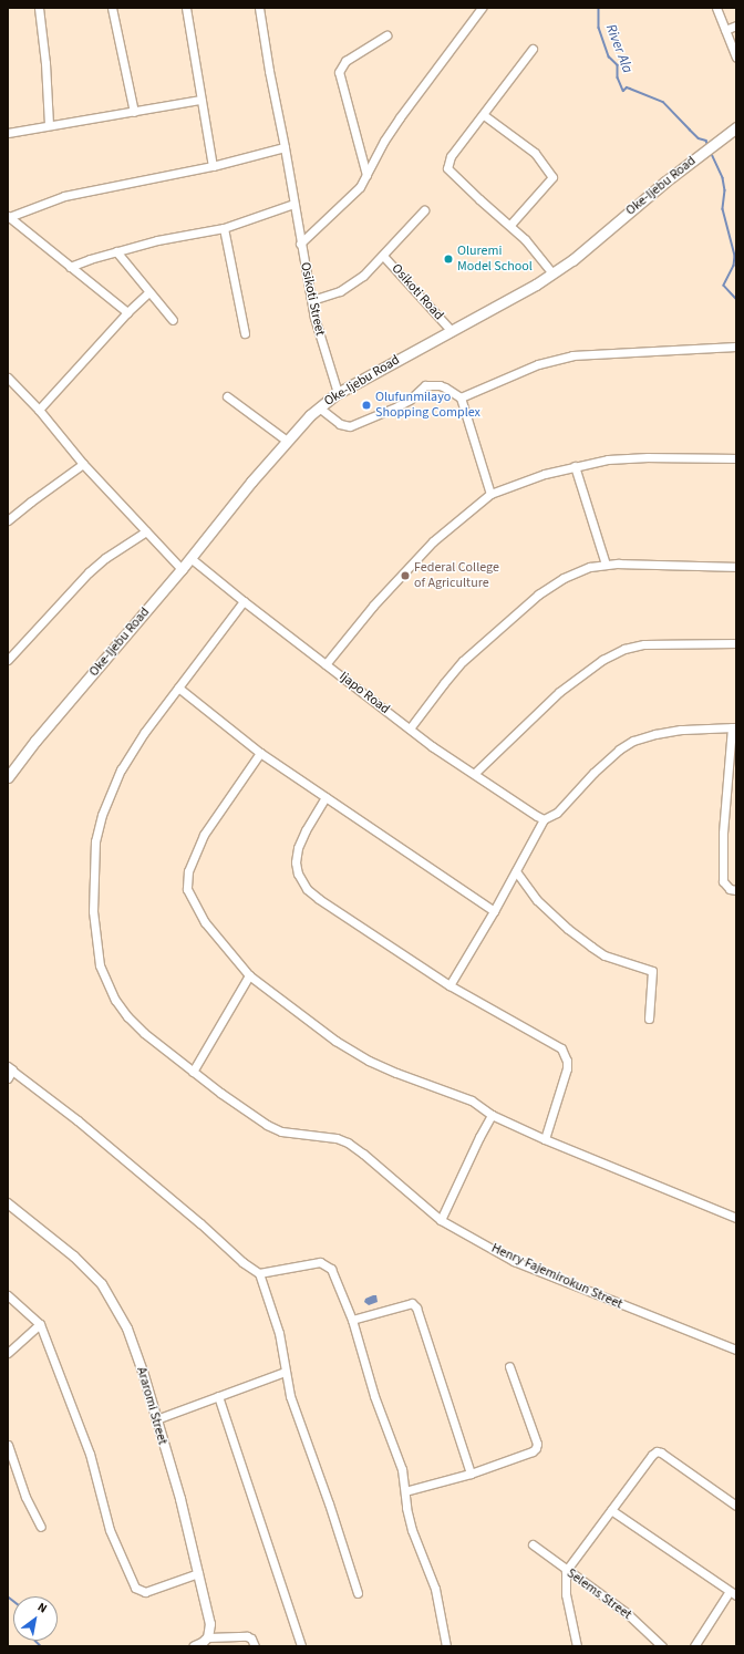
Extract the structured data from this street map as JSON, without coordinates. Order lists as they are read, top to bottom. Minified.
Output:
{"streets":{"main road":["Oke-Ijebu Road"],"street":["Osikoti Road","Osikoti Street","Ijapo Road","Henry Fajemirokun Street","Araromi Street","Selems Street"]},"crossings":[["Oke-Ijebu Road","Osikoti Road"],["Oke-Ijebu Road","Osikoti Street"],["Oke-Ijebu Road","Ijapo Road"],["Ijapo Road","Henry Fajemirokun Street"]],"water":["River Ala"],"places":["Oluremi Model School","Olufunmilayo Shopping Complex","Federal College of Agriculture"],"north":"top right"}
